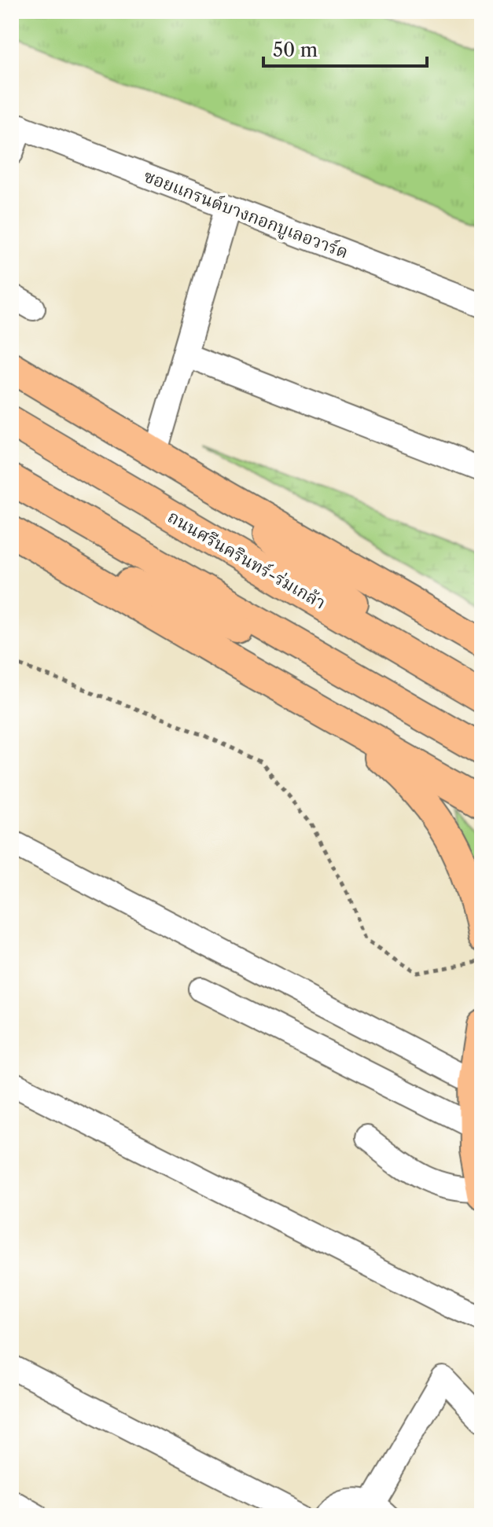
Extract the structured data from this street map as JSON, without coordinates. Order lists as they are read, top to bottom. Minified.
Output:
{"streets":{"main road":["ถนนศรีนครินทร์-ร่มเกล้า"],"street":["ซอยแกรนด์บางกอกบูเลอวาร์ด"]},"scale_bar":"50 m"}
